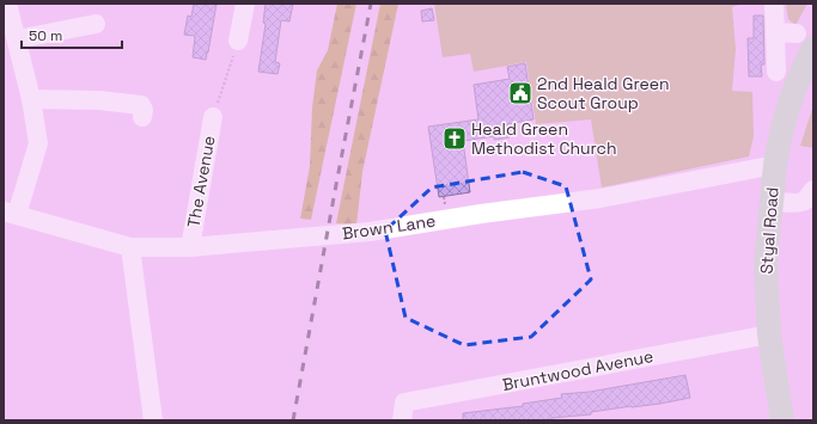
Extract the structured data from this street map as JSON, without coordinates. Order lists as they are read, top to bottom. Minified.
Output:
{"streets":{"main road":["Styal Road"],"street":["The Avenue","Brown Lane","Bruntwood Avenue"]},"crossings":[["The Avenue","Brown Lane"],["Brown Lane","Styal Road"],["Styal Road","Bruntwood Avenue"]],"places":{"public building":["2nd Heald Green Scout Group"],"church":["Heald Green Methodist Church"]},"scale_bar":"50 m"}
